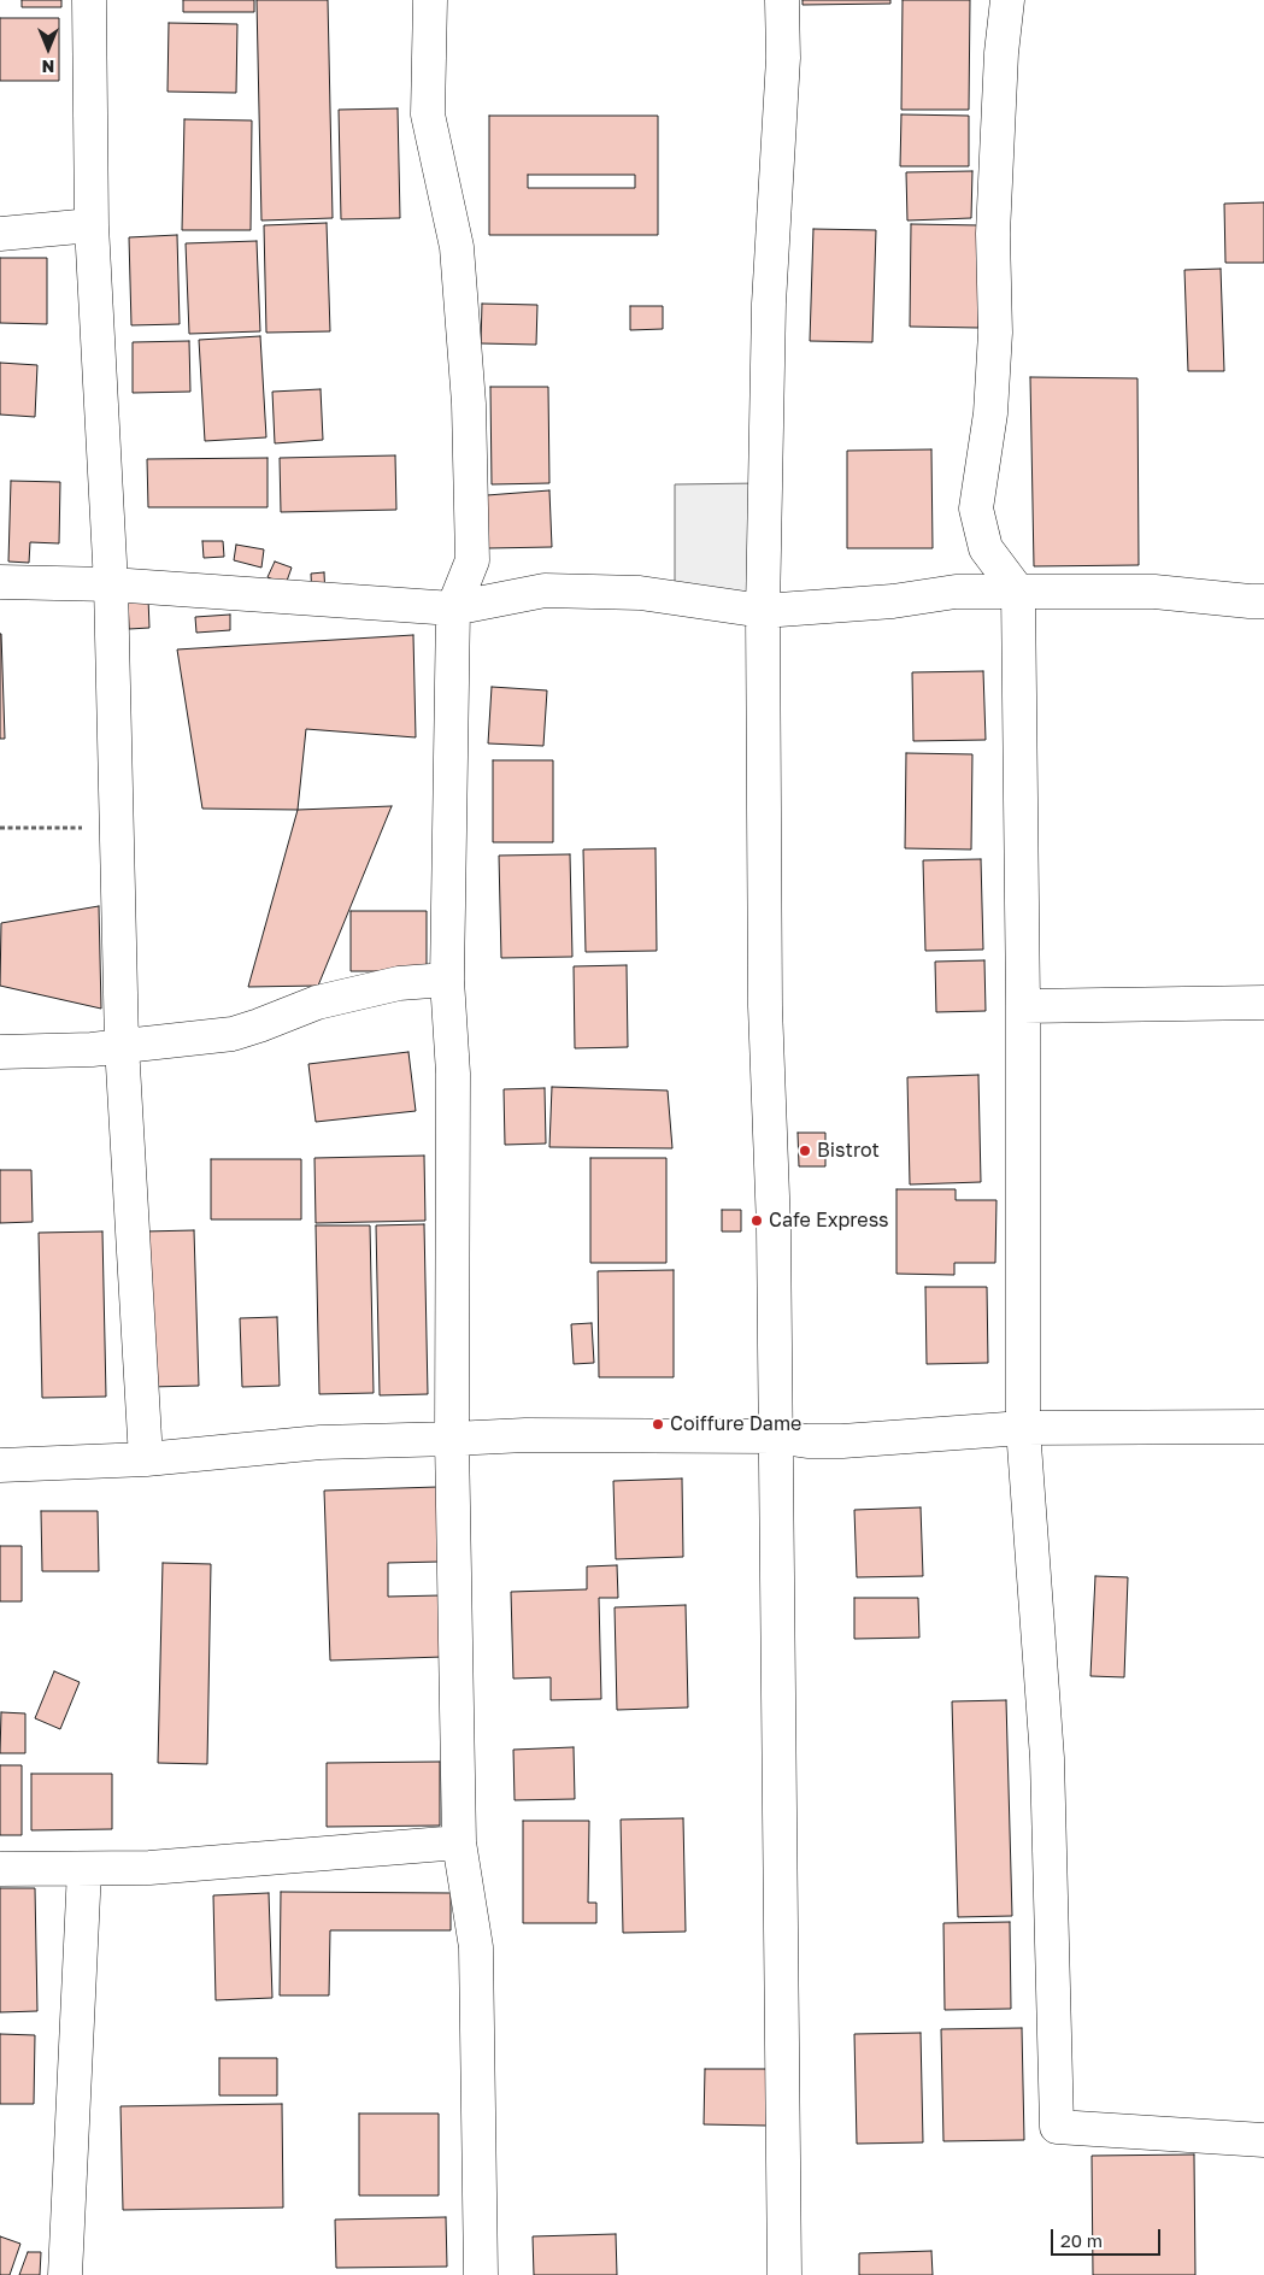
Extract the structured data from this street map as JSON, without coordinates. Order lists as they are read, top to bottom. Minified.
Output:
{"places":["Bistrot","Cafe Express","Coiffure Dame"],"scale_bar":"20 m","north":"bottom"}
